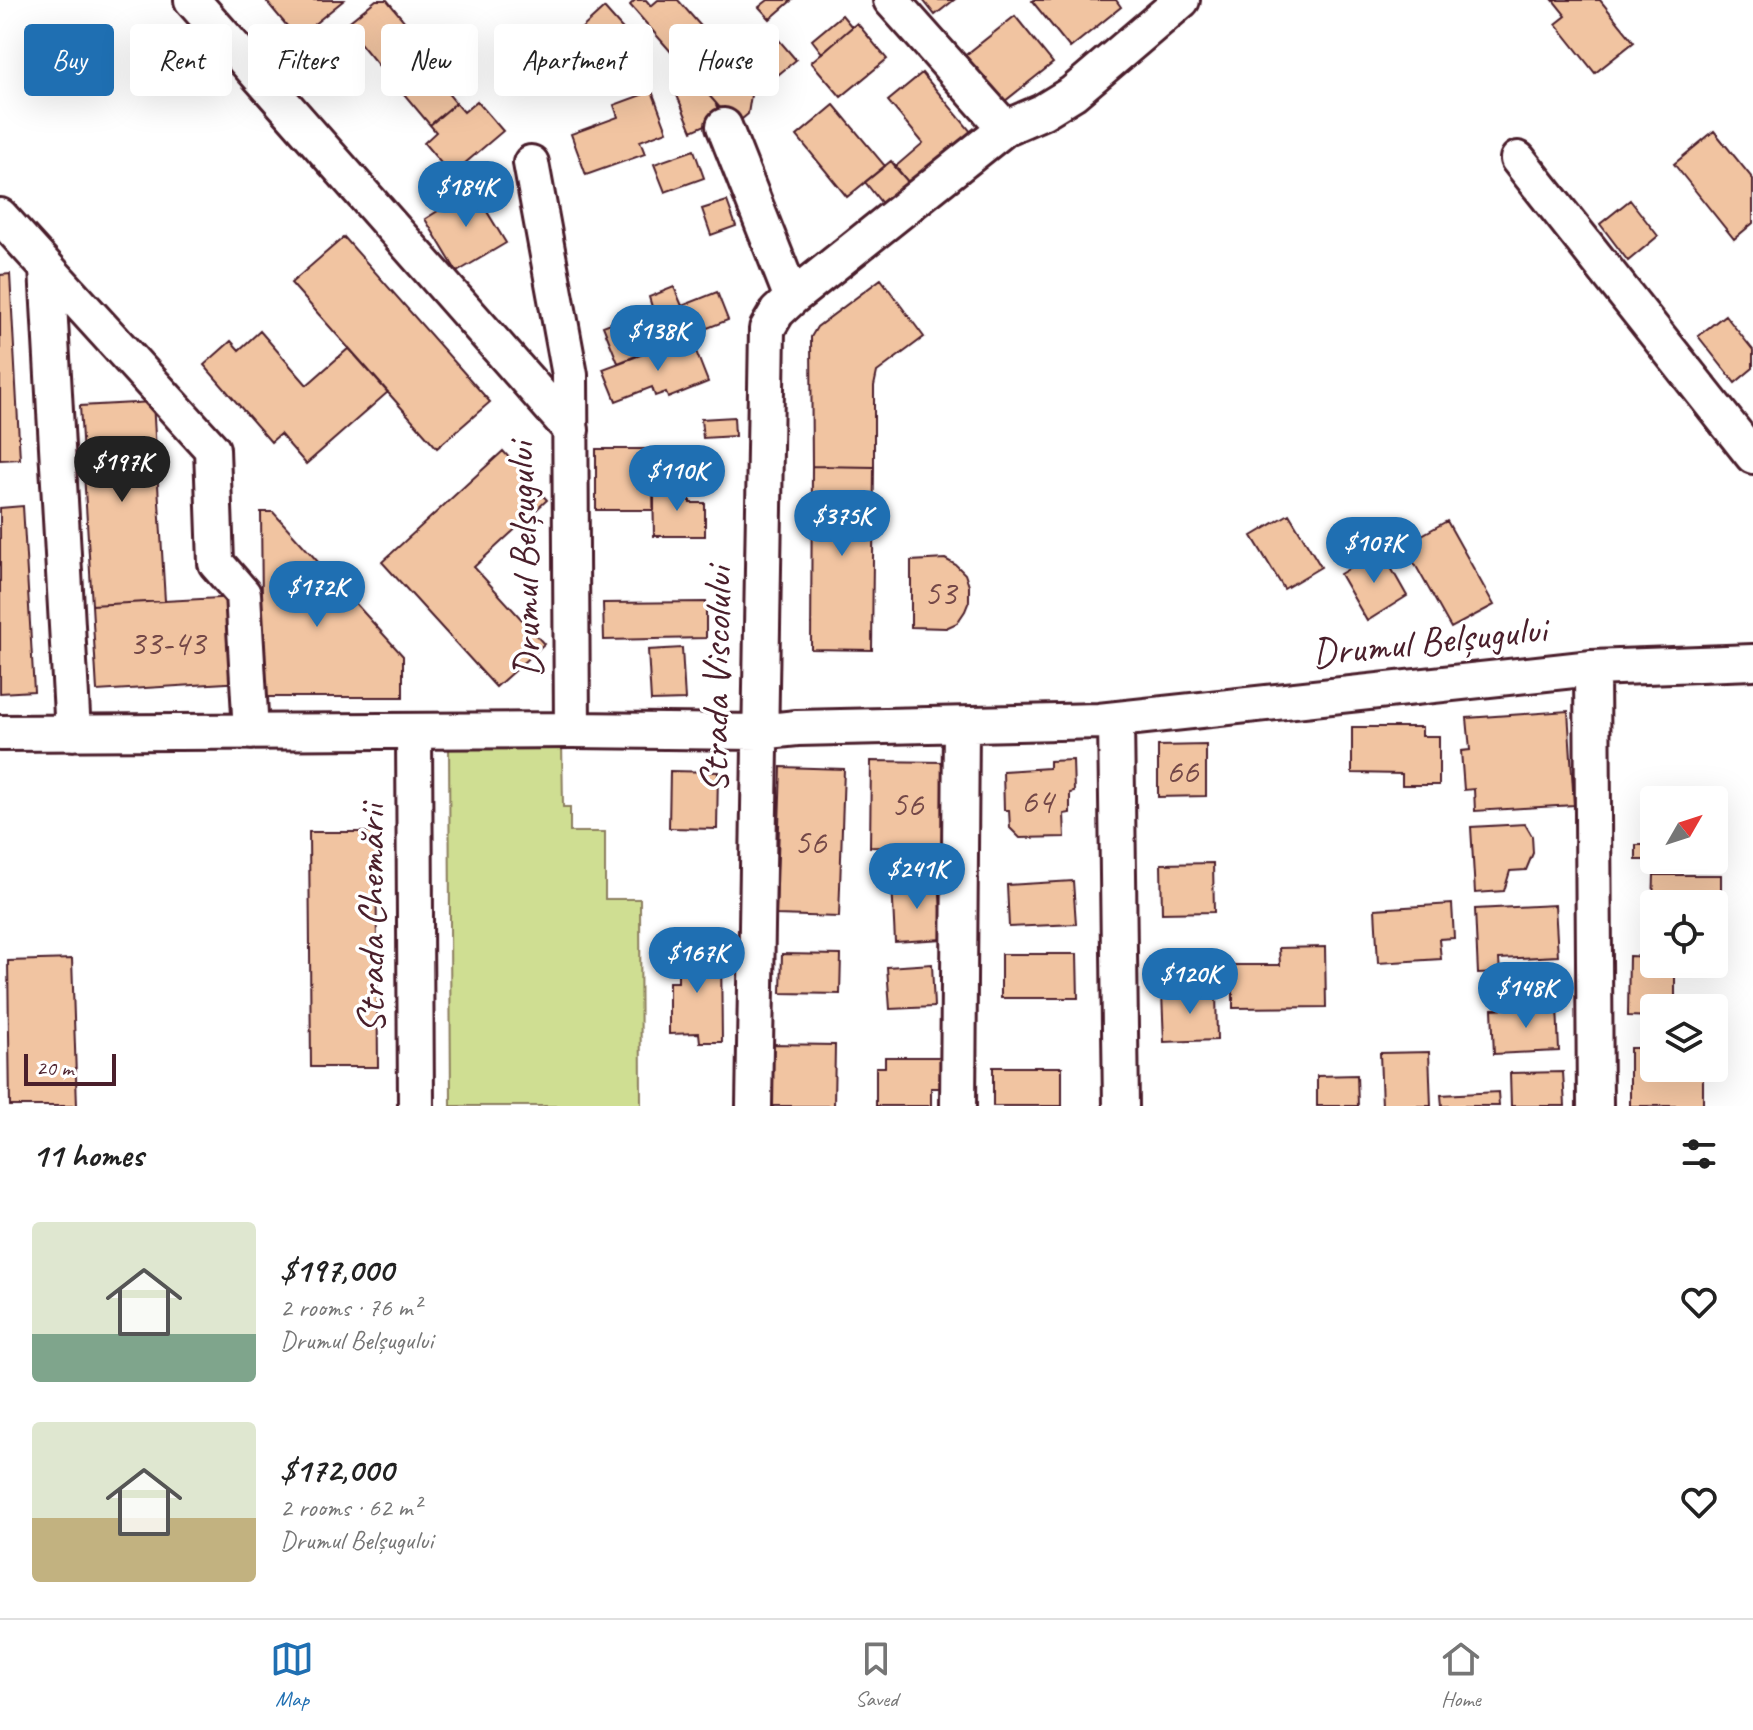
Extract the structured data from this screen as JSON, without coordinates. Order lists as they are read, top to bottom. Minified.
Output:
{"streets":{"street":["Drumul Belșugului","Strada Viscolului","Strada Chemării"]},"crossings":[["Drumul Belșugului","Strada Viscolului"],["Drumul Belșugului","Strada Chemării"]],"house_numbers":["53","33-43","66","64","56","56"],"scale_bar":"20 m","north":"top right","page":{"chip":["Buy","Rent","Filters","New","Apartment","House"],"price":["$184K","$138K","$197K","$110K","$375K","$107K","$172K","$241K","$167K","$120K","$148K"],"scale":"20 m","heading":"11 homes","list":[{"name":"$197,000","note":"2 rooms · 76 m² · Drumul Belșugului"},{"name":"$172,000","note":"2 rooms · 62 m² · Drumul Belșugului"}],"tabs":["Map","Saved","Home"]}}
